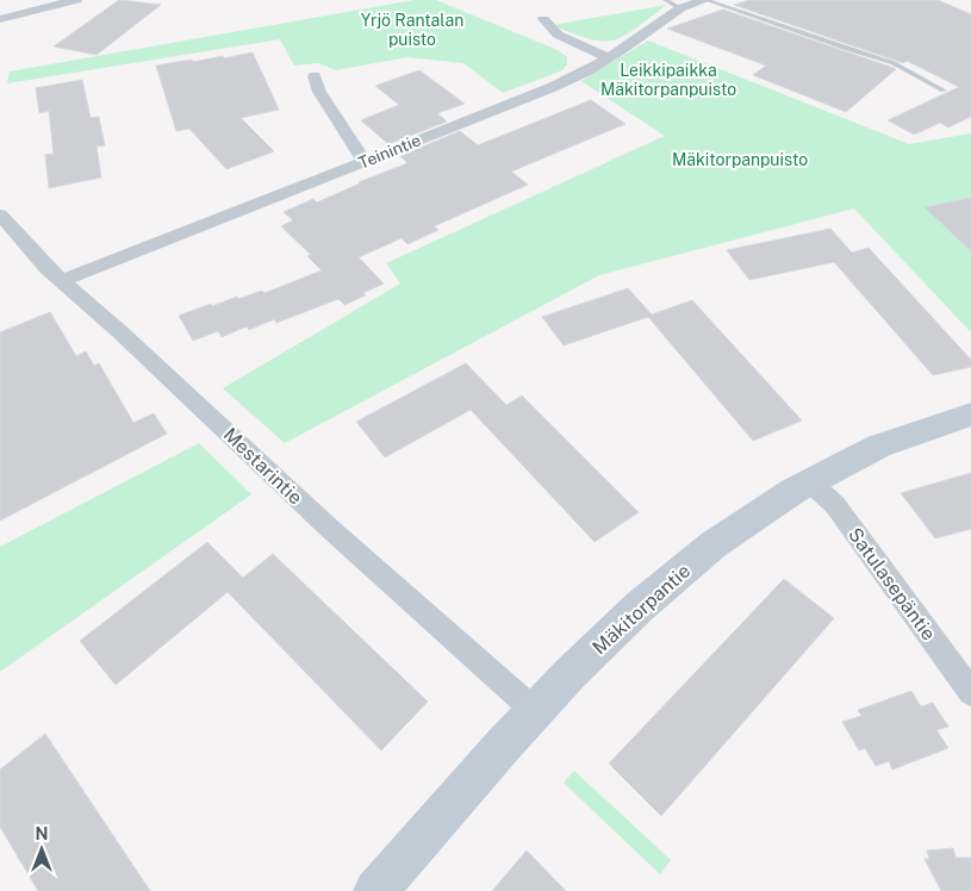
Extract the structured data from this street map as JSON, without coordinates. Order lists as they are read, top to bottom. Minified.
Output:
{"streets":{"street":["Teinintie","Mestarintie","Satulasepäntie","Mäkitorpantie"]},"crossings":[["Teinintie","Mestarintie"],["Mestarintie","Mäkitorpantie"],["Satulasepäntie","Mäkitorpantie"]],"parks":["Yrjö Rantalan puisto","Leikkipaikka Mäkitorpanpuisto","Mäkitorpanpuisto"],"north":"top"}
